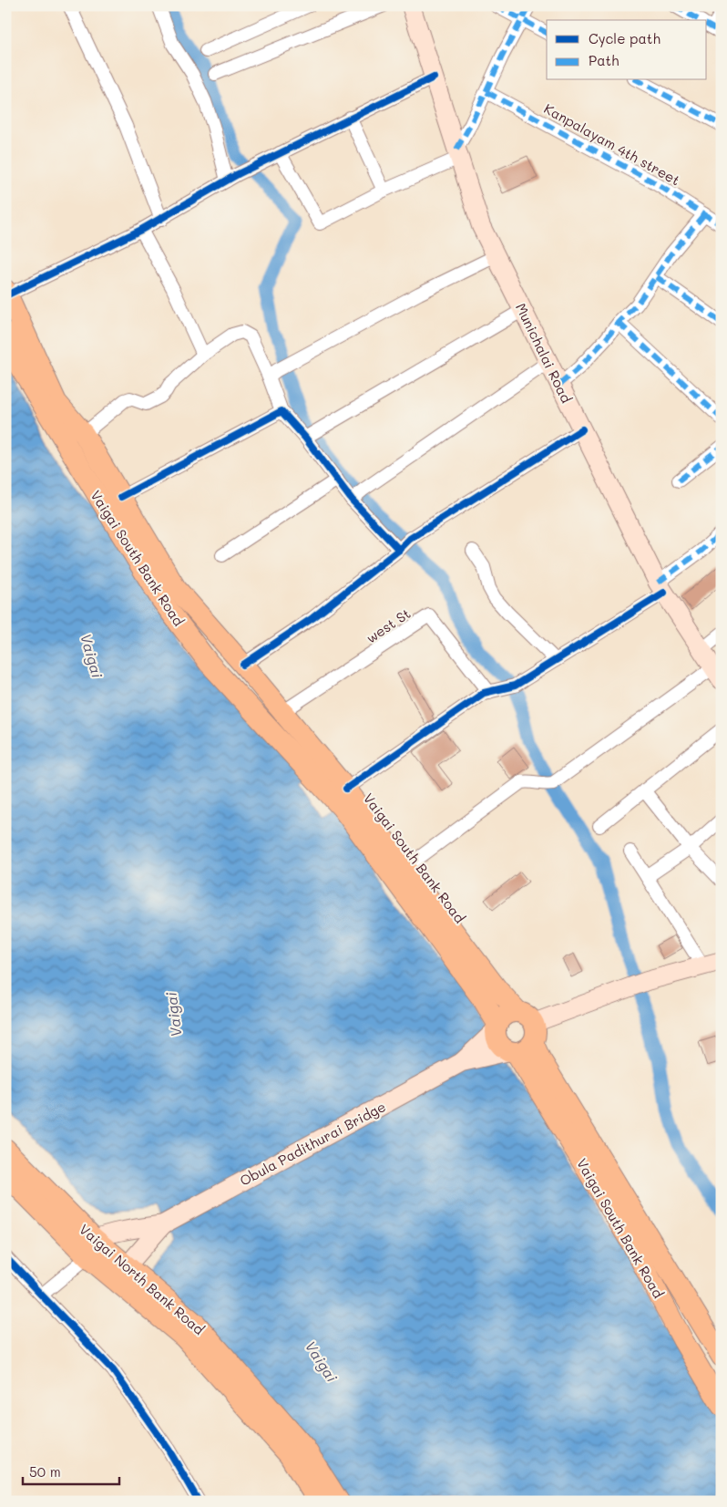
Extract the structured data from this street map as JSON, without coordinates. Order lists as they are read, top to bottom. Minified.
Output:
{"streets":{"main road":["Munichalai Road","Vaigai South Bank Road","Obula Padithurai Bridge","Vaigai North Bank Road"],"street":["Kanpalayam 4th street","west St"]},"crossings":[["Vaigai South Bank Road","west St"],["Vaigai South Bank Road","Obula Padithurai Bridge"],["Obula Padithurai Bridge","Vaigai North Bank Road"]],"water":["Vaigai"],"legend":["Cycle path","Path"],"scale_bar":"50 m"}
